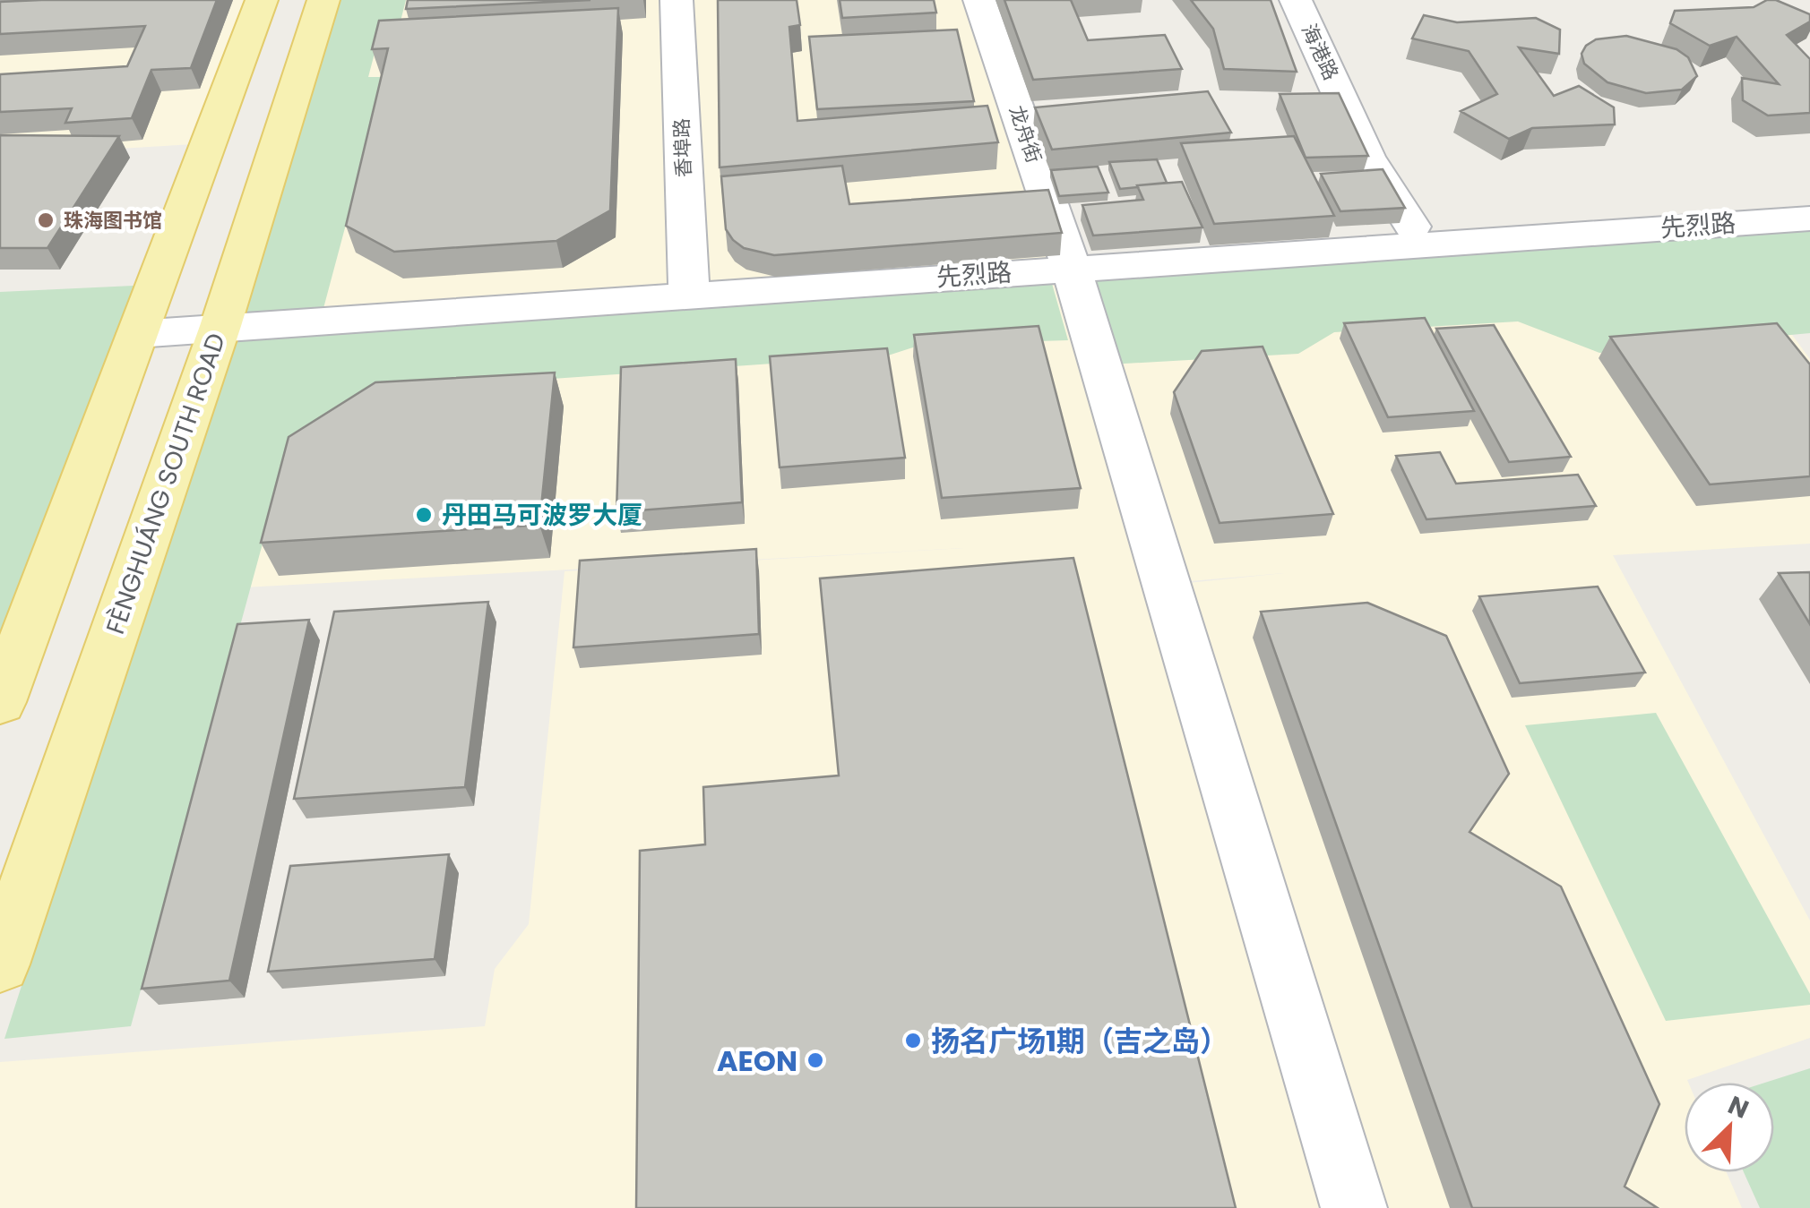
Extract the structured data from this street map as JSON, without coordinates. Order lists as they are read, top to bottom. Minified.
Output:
{"streets":{"main road":["FÈNGHUÁNG SOUTH ROAD"],"street":["海港路","龙舟街","香埠路","先烈路"]},"crossings":[["海港路","先烈路"],["龙舟街","先烈路"],["香埠路","先烈路"],["先烈路","FÈNGHUÁNG SOUTH ROAD"]],"places":["珠海图书馆","丹田马可波罗大厦","扬名广场1期（吉之岛）","AEON"],"north":"top right"}
